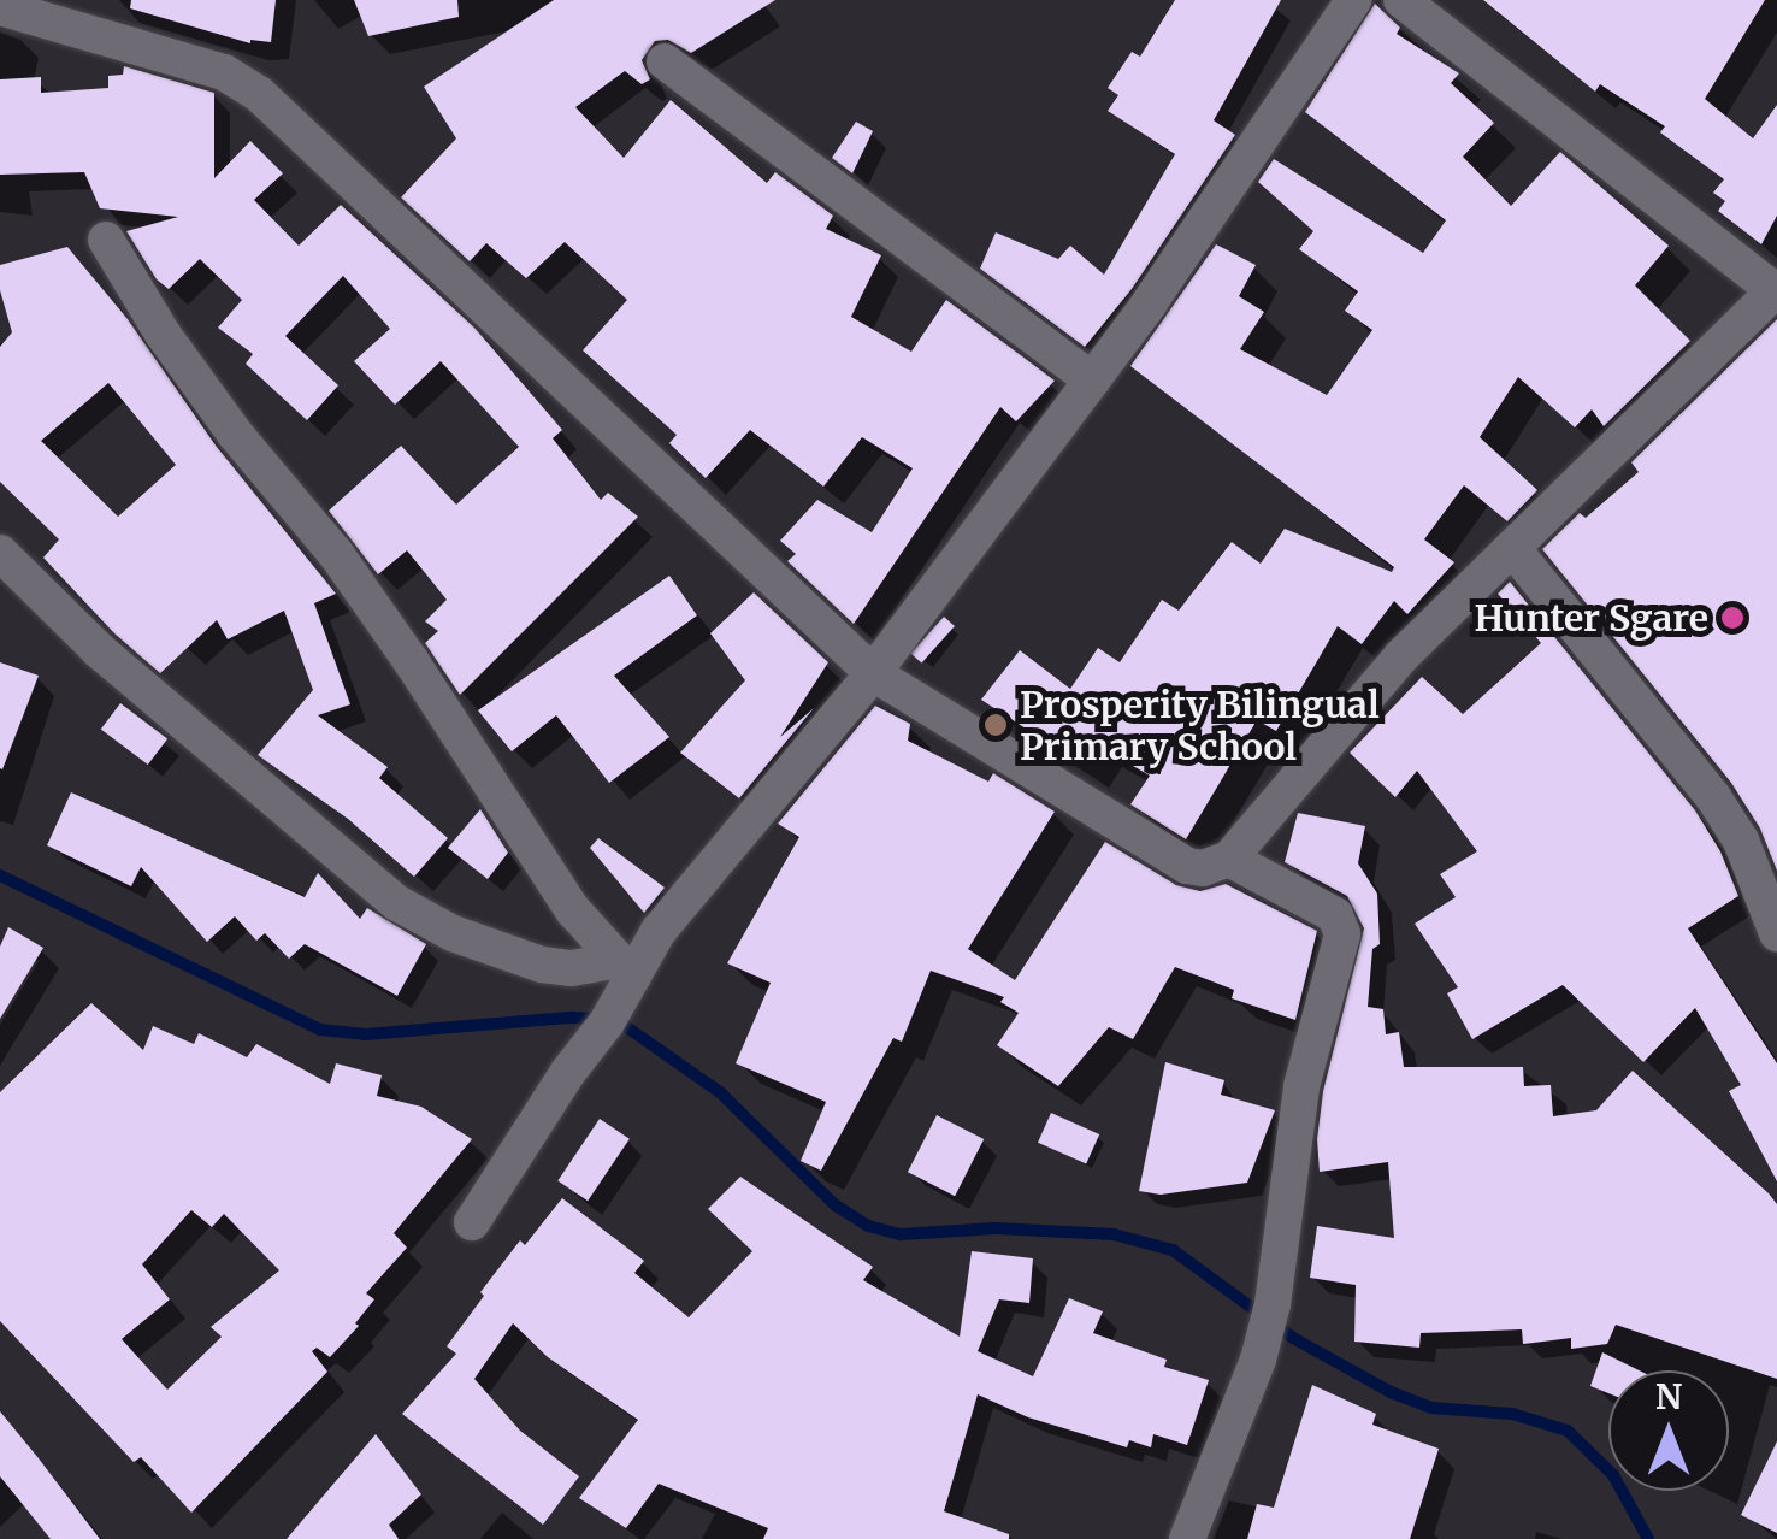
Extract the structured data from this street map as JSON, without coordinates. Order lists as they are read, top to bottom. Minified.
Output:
{"places":["Hunter Sgare","Prosperity Bilingual Primary School"],"north":"top"}
